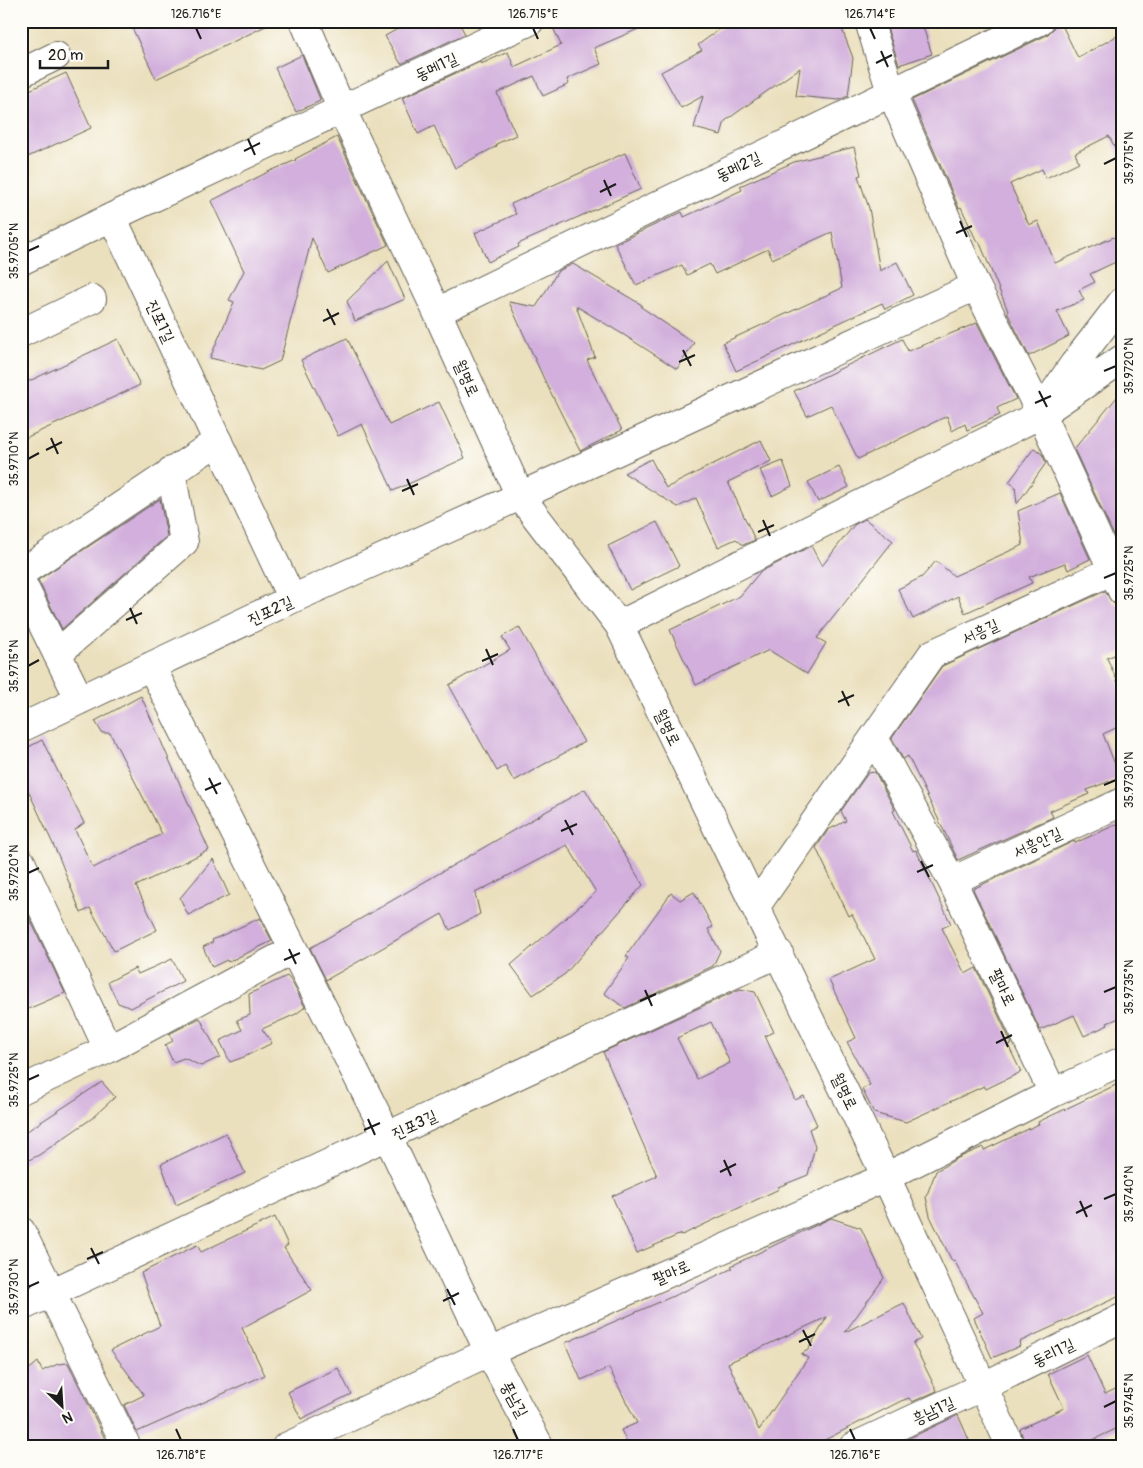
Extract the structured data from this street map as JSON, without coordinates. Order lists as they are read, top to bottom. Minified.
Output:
{"streets":{"street":["동메1길","동메2길","진포1길","월명로","진포2길","서흥길","서흥안길","팔마로","진포3길","동리1길","풍남길","흥남1길"]},"crossings":[["동메1길","월명로"],["동메2길","월명로"],["진포1길","진포2길"],["월명로","진포2길"],["월명로","서흥길"],["월명로","팔마로"],["월명로","진포3길"],["월명로","동리1길"],["월명로","흥남1길"],["진포2길","풍남길"],["서흥안길","팔마로"],["팔마로","풍남길"],["진포3길","풍남길"],["동리1길","흥남1길"]],"scale_bar":"20 m","north":"bottom right","coordinates":["126.716°E","126.715°E","126.714°E","35.9715°N","35.9705°N","35.9720°N","35.9710°N","35.9725°N","35.9730°N","35.9735°N","35.9740°N","35.9745°N","126.718°E","126.717°E"]}
